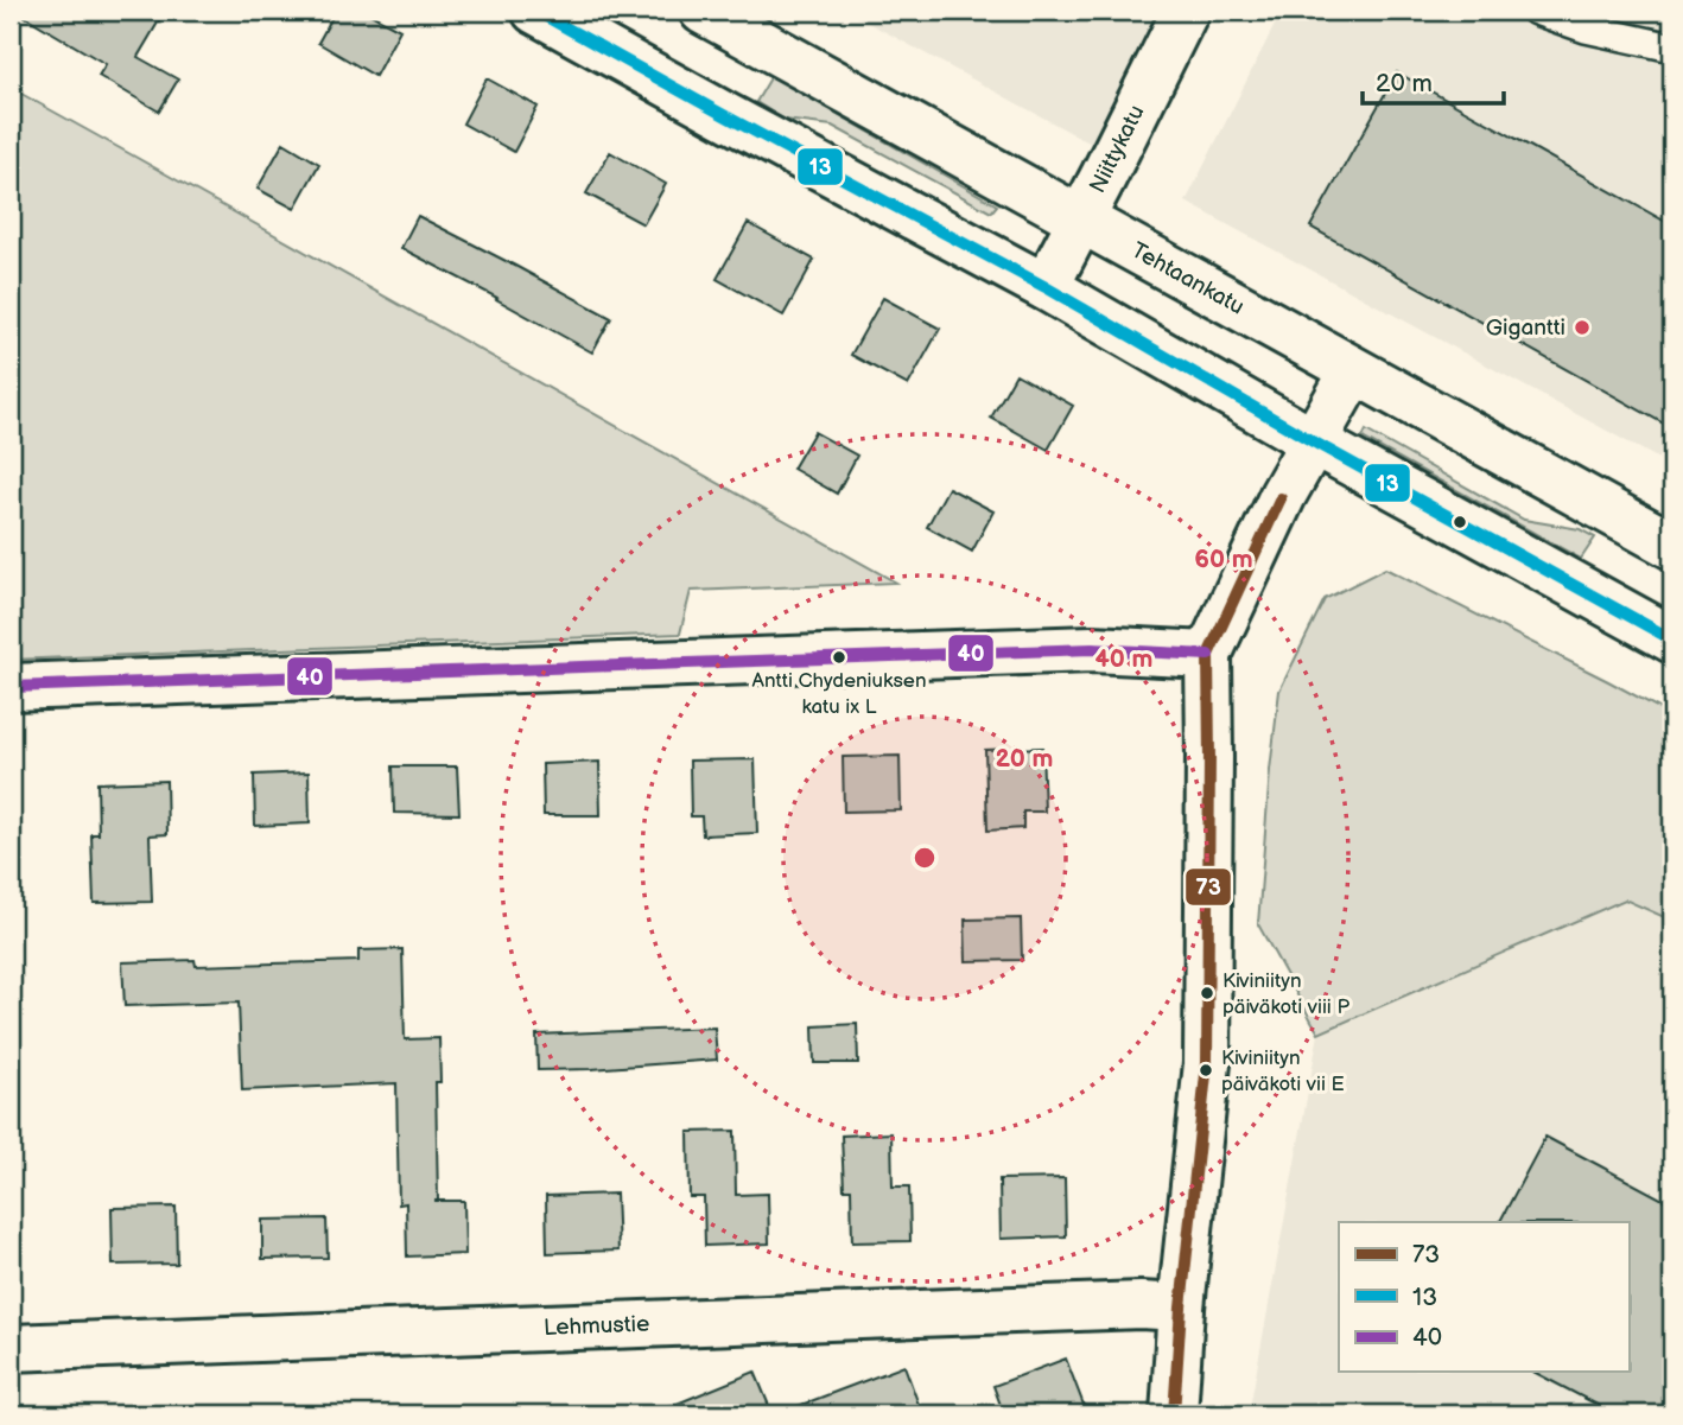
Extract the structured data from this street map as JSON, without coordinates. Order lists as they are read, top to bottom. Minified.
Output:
{"streets":{"main road":["Niittykatu","Tehtaankatu","Lehmustie"]},"crossings":[["Niittykatu","Tehtaankatu"]],"places":["Gigantti","Antti Chydeniuksen katu ix L","Kiviniityn päiväkoti viii P","Kiviniityn päiväkoti vii E"],"lines":["transit line 13","transit line 73","transit line 40"],"legend":["73","13","40"],"scale_bar":"20 m","rings":["60 m","40 m","20 m"]}
